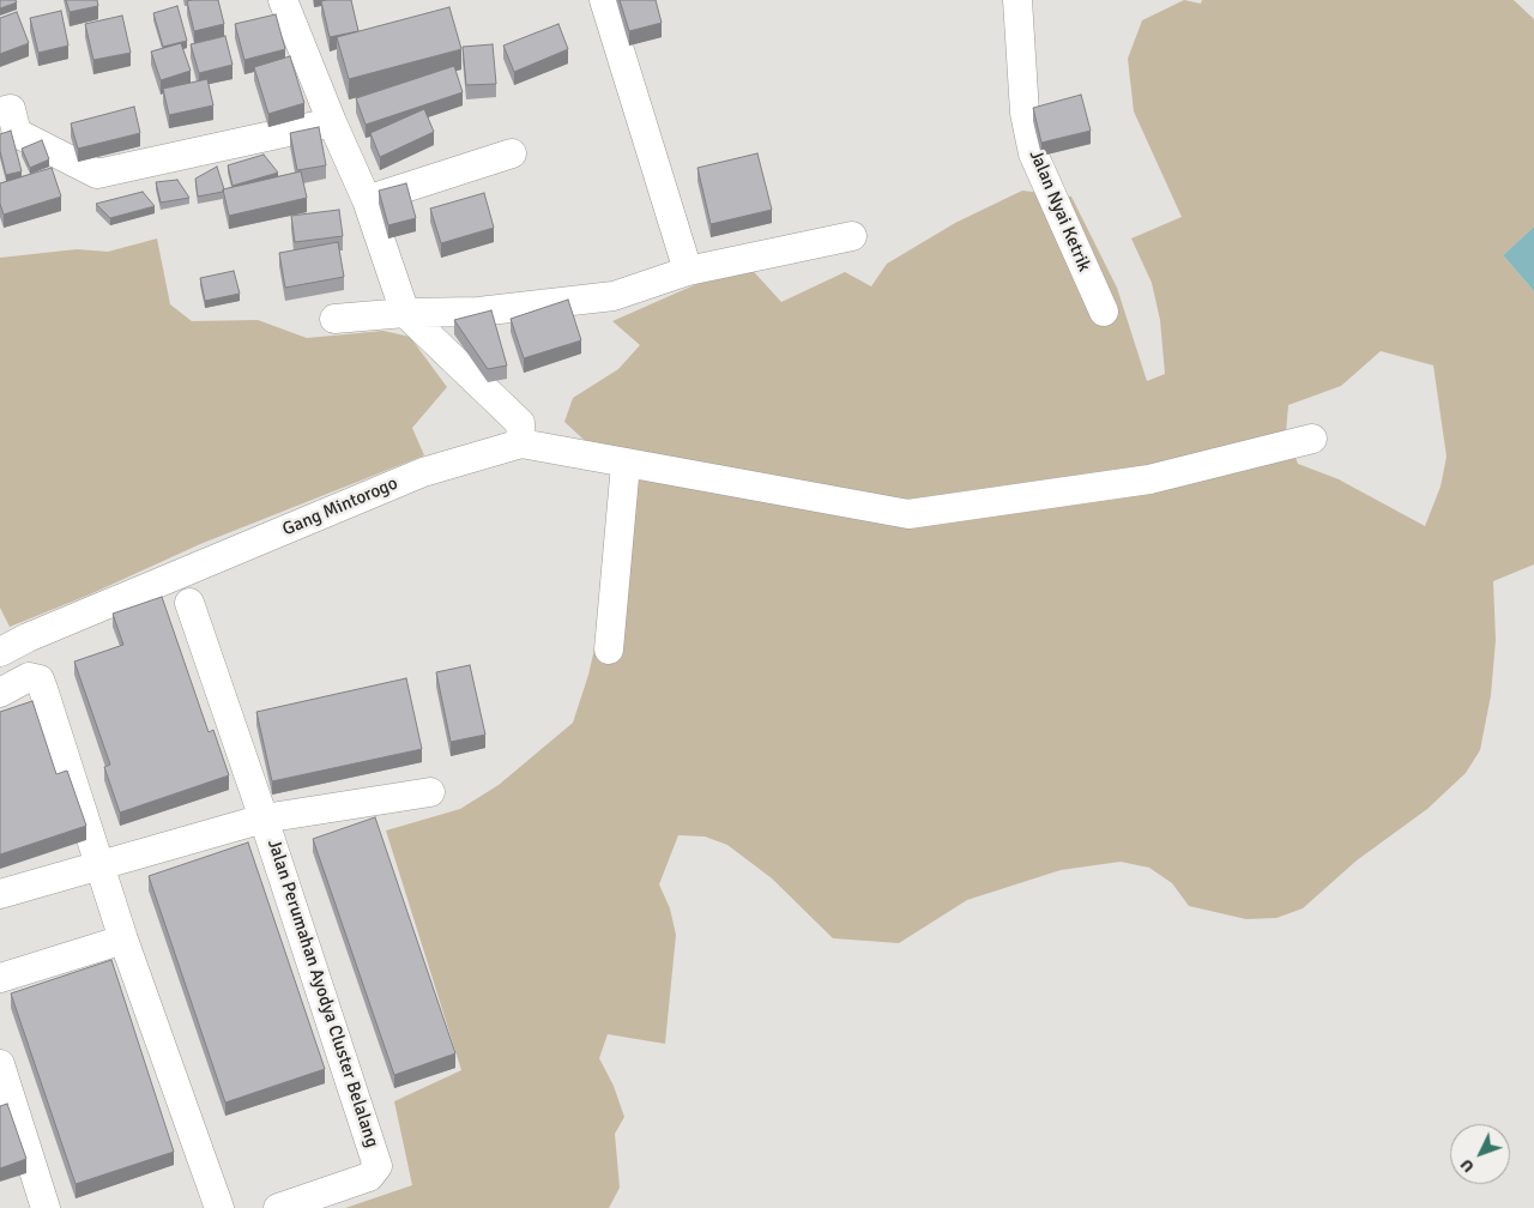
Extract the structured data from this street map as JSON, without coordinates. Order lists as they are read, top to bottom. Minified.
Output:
{"streets":{"street":["Jalan Nyai Ketrik","Gang Mintorogo","Jalan Perumahan Ayodya Cluster Belalang"]},"north":"bottom left"}
